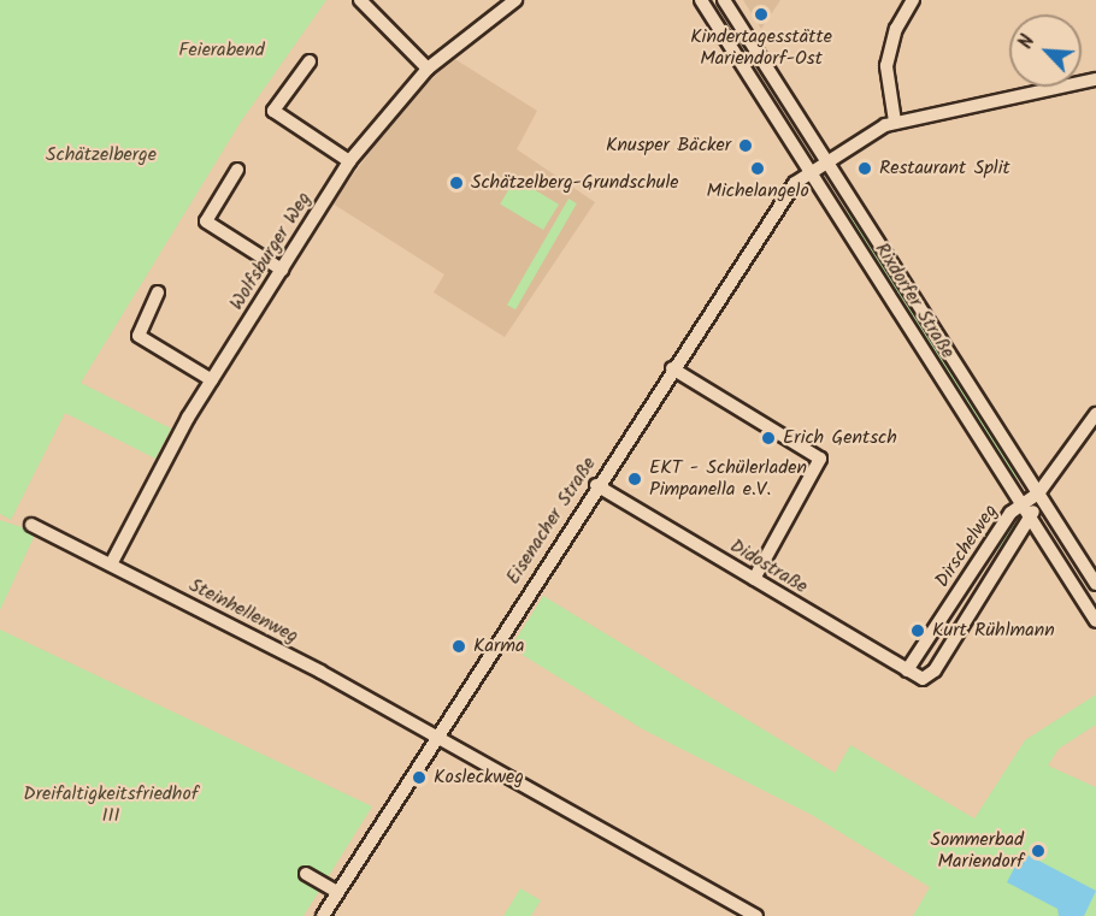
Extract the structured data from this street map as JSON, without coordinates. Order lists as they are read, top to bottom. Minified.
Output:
{"streets":{"street":["Wolfsburger Weg","Rixdorfer Straße","Eisenacher Straße","Dirschelweg","Didostraße","Steinhellenweg"]},"crossings":[["Wolfsburger Weg","Steinhellenweg"],["Rixdorfer Straße","Eisenacher Straße"],["Rixdorfer Straße","Dirschelweg"],["Eisenacher Straße","Didostraße"],["Eisenacher Straße","Steinhellenweg"],["Dirschelweg","Didostraße"]],"parks":["Feierabend","Schätzelberge","Dreifaltigkeitsfriedhof III"],"places":["Kindertagesstätte Mariendorf-Ost","Knusper Bäcker","Michelangelo","Restaurant Split","Schätzelberg-Grundschule","Erich Gentsch","EKT - Schülerladen Pimpanella e.V.","Kurt Rühlmann","Karma","Kosleckweg","Sommerbad Mariendorf"],"north":"top left"}
